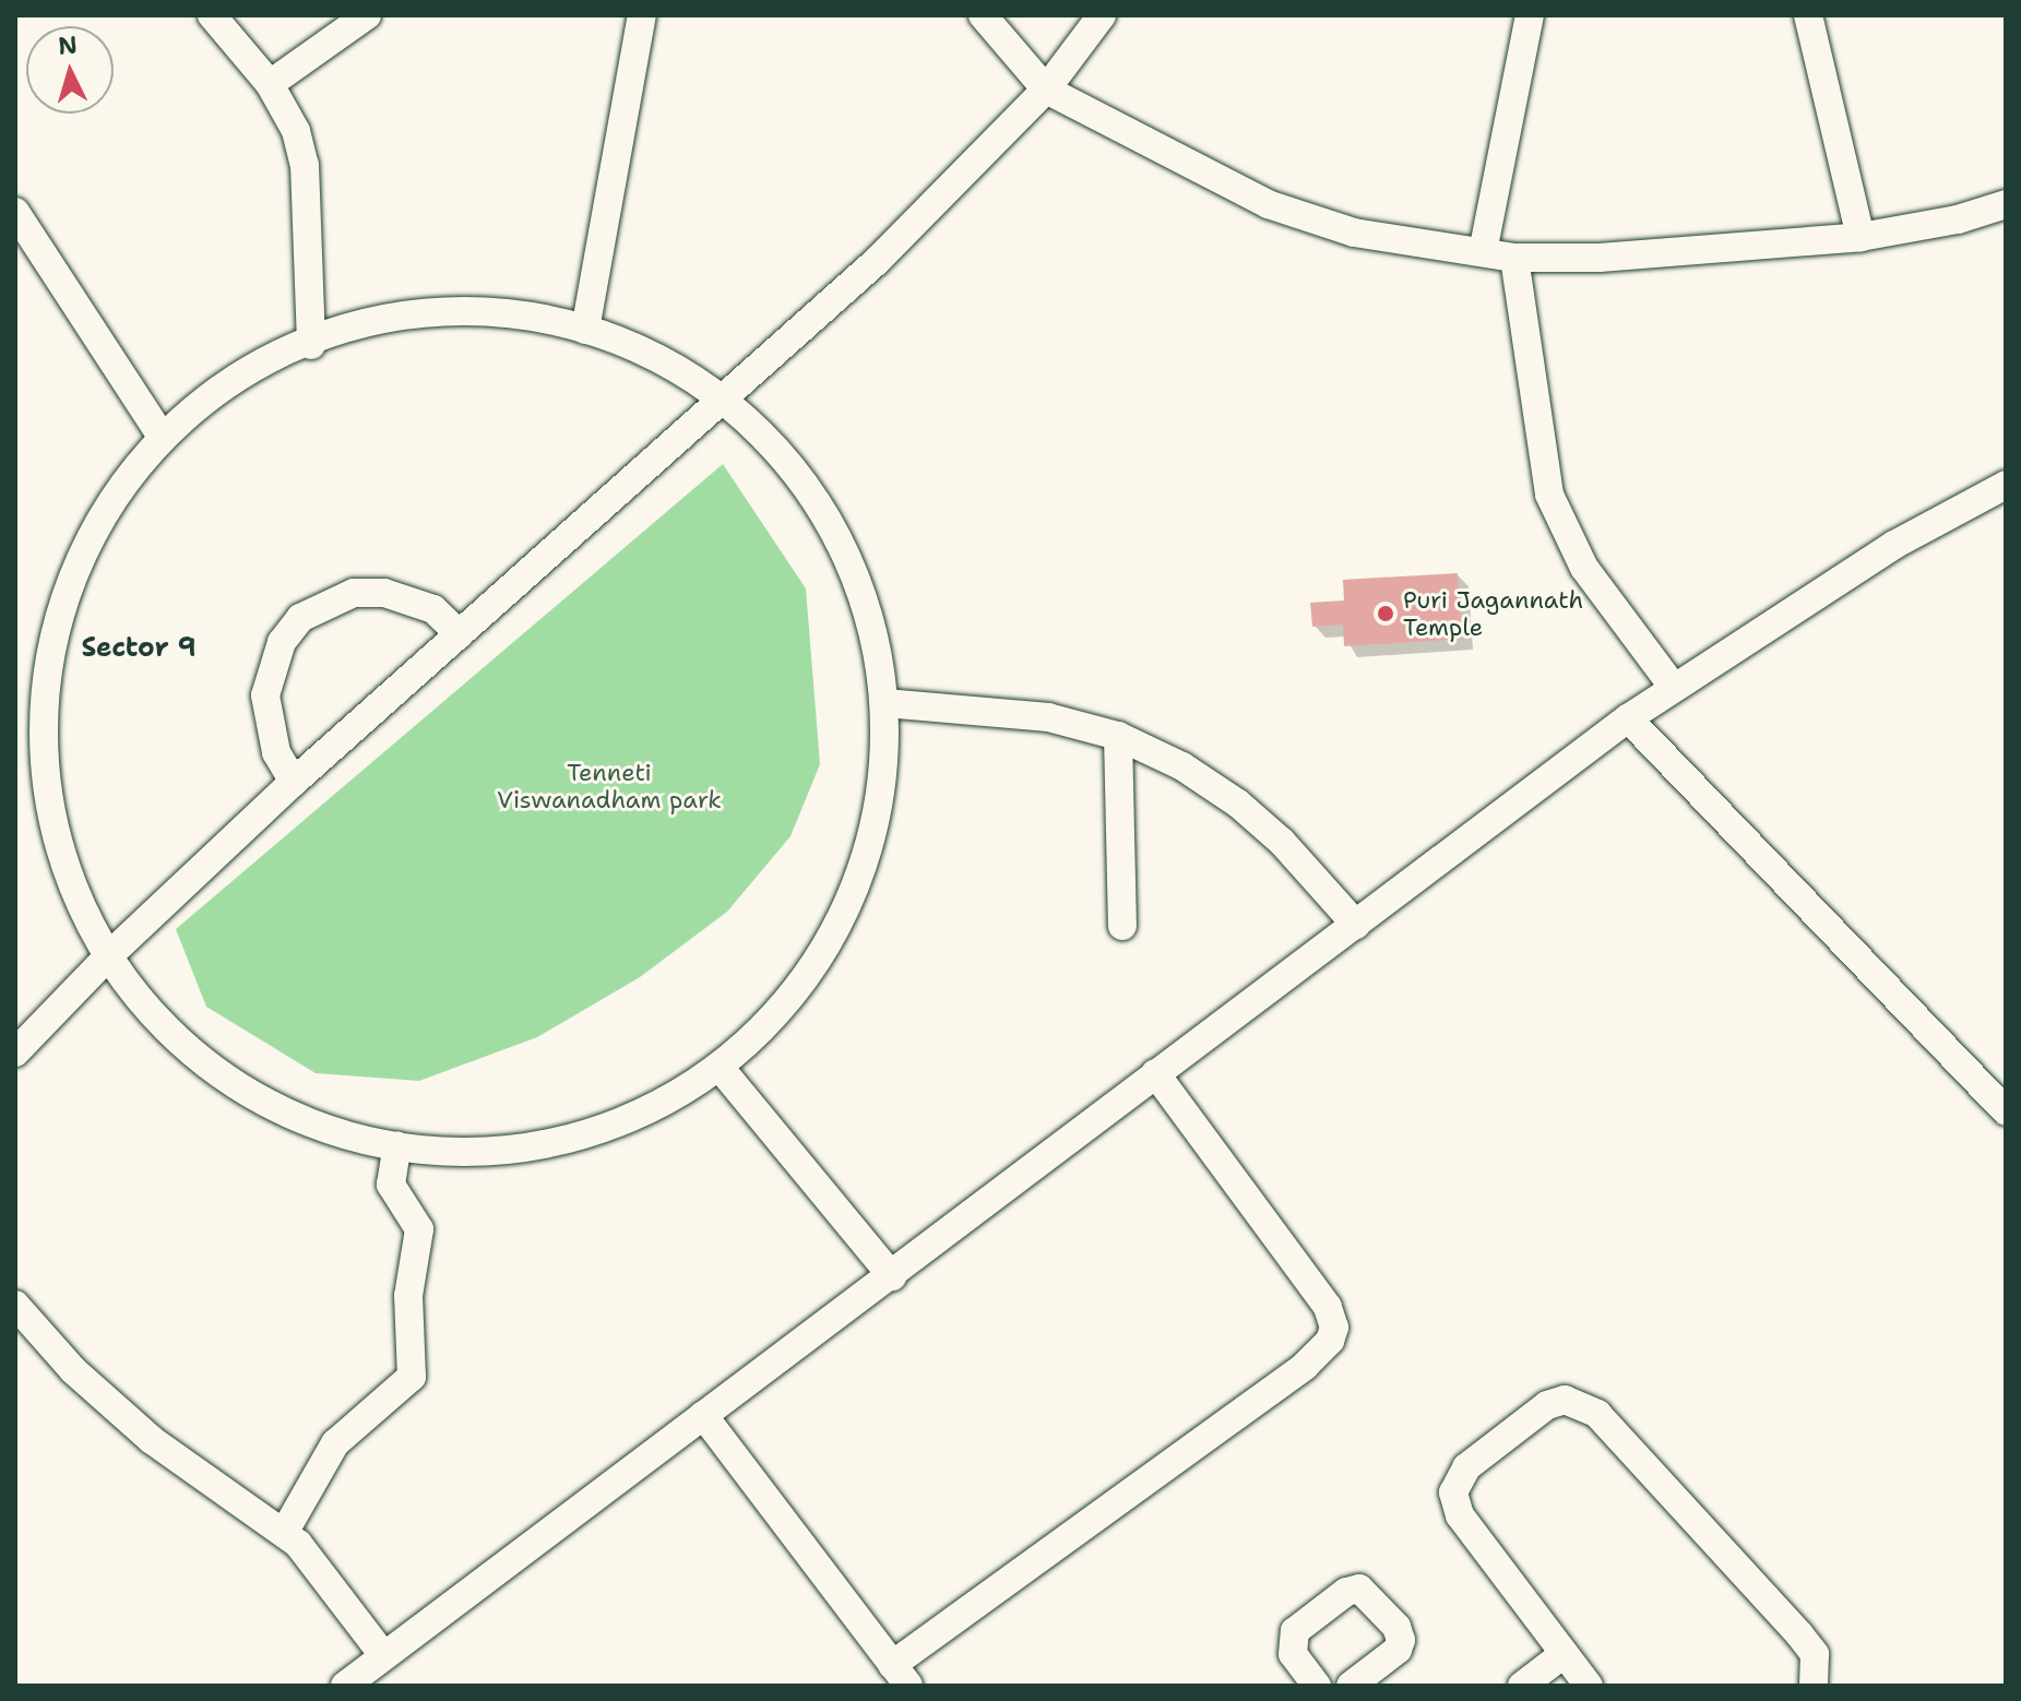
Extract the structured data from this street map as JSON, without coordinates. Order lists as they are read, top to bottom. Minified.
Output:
{"districts":["Sector 9"],"parks":["Tenneti Viswanadham park"],"places":["Puri Jagannath Temple"],"north":"top"}
